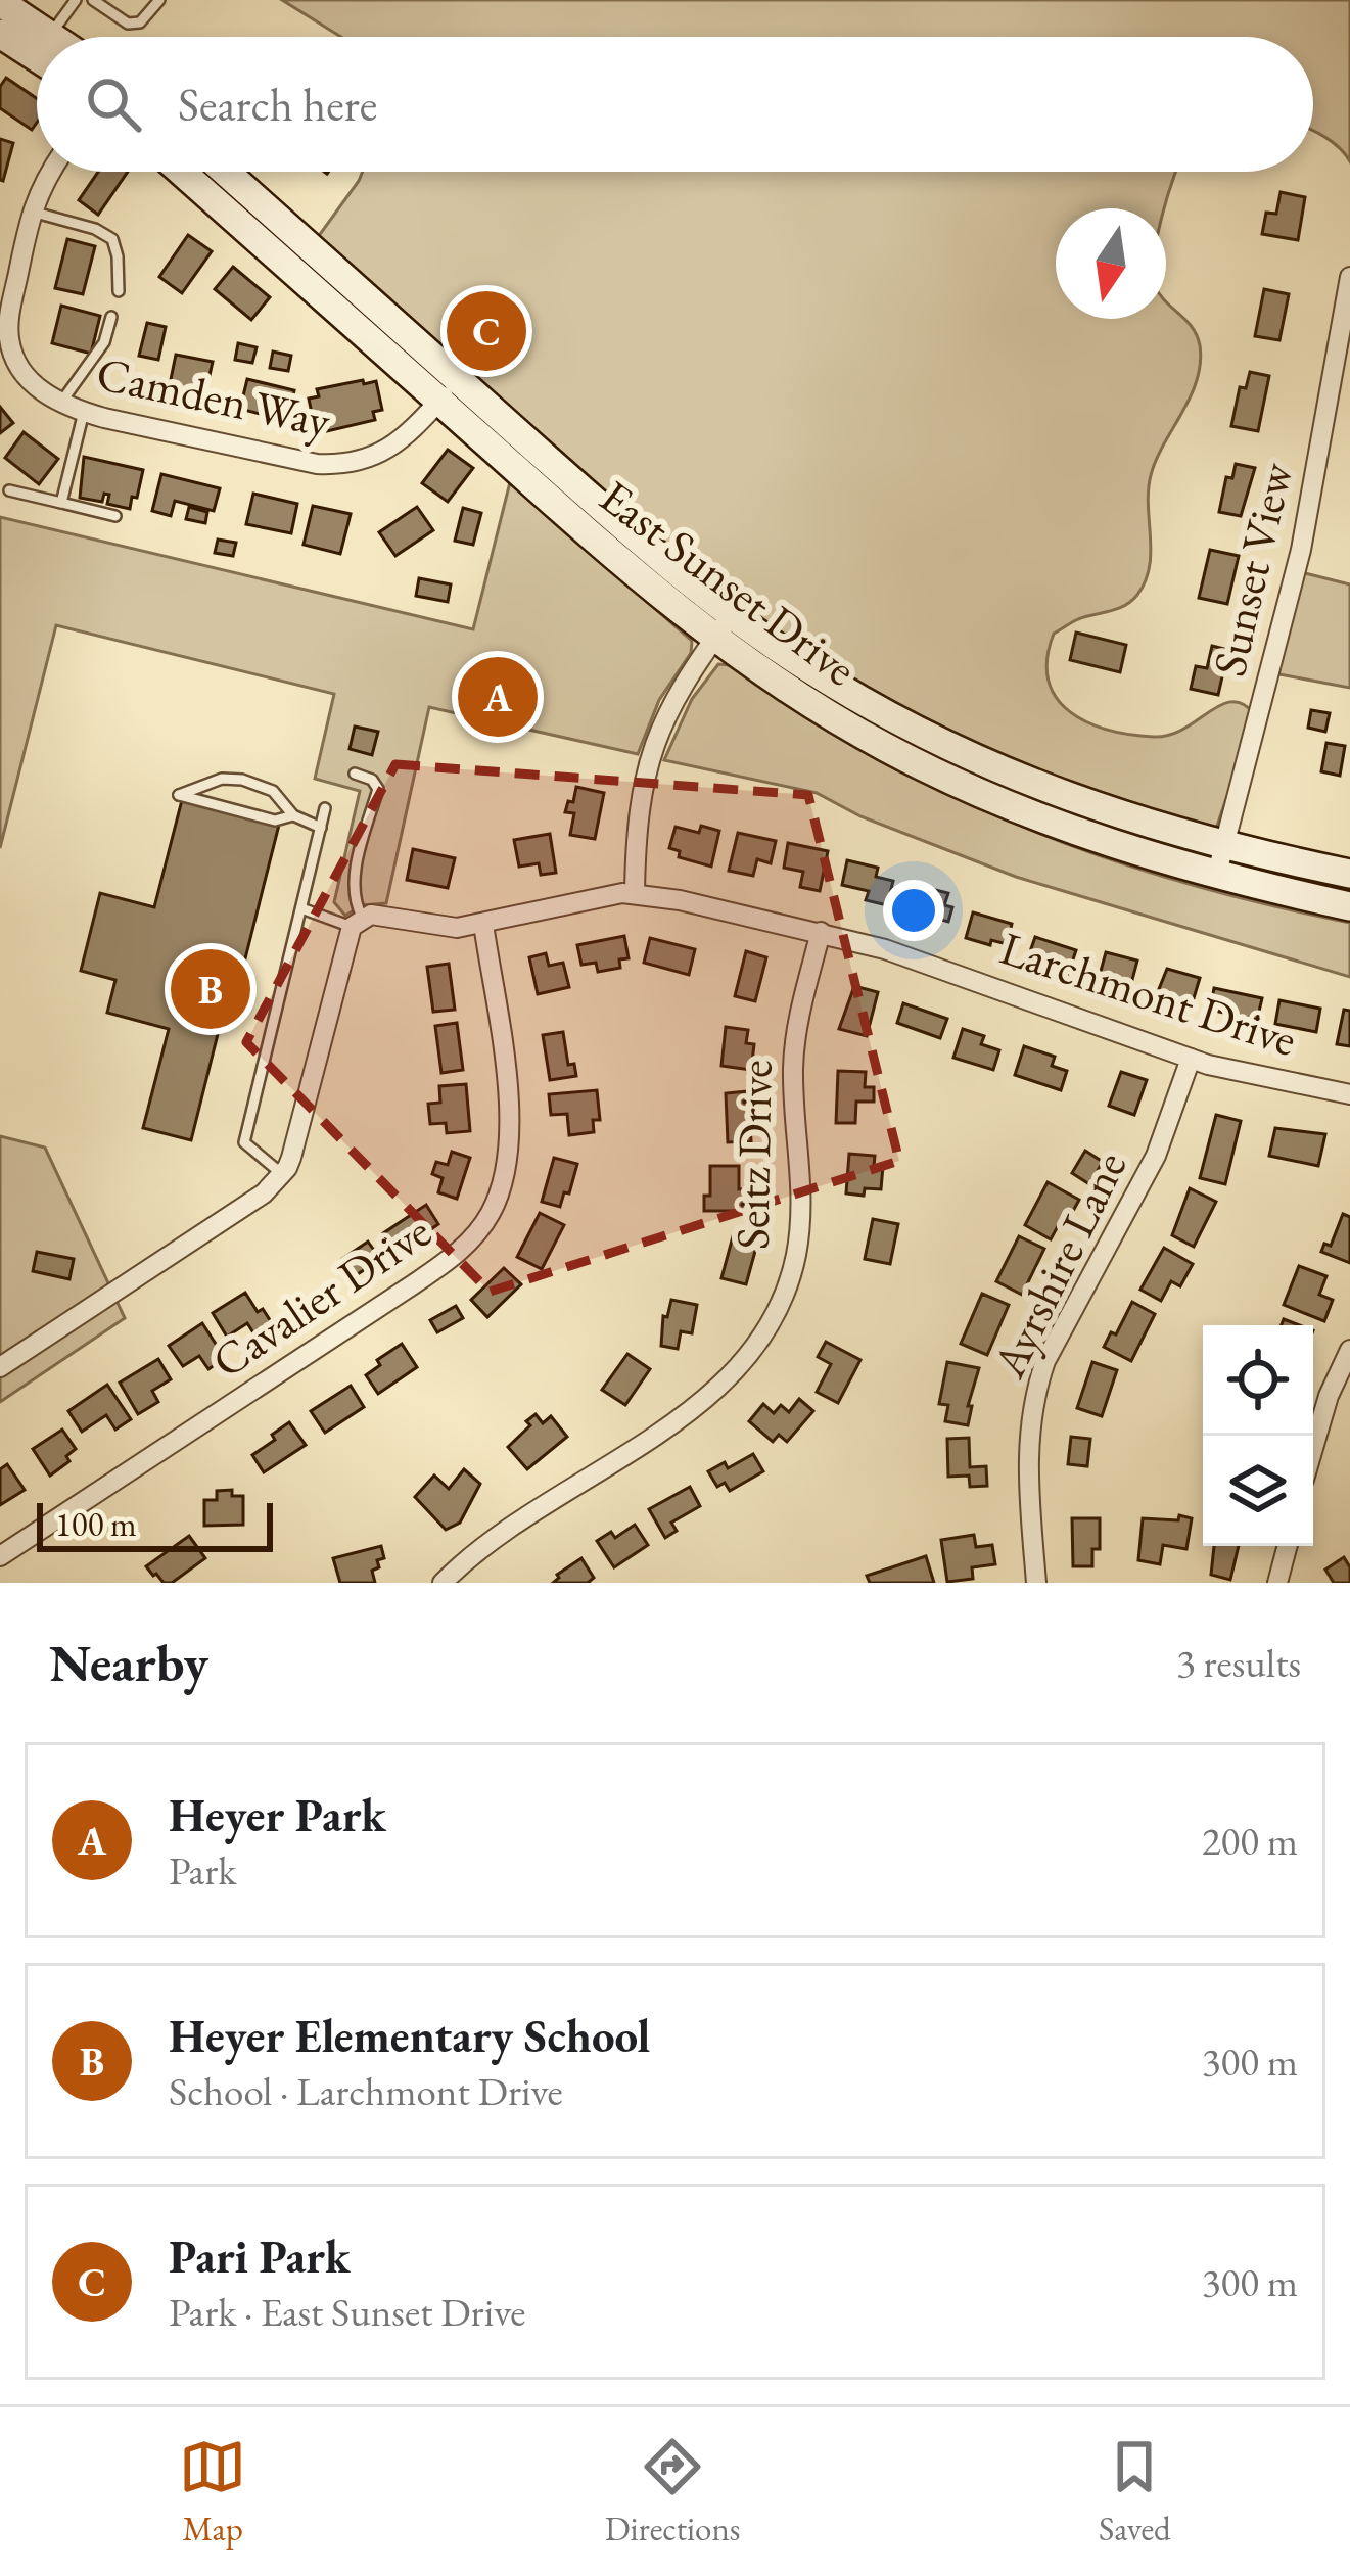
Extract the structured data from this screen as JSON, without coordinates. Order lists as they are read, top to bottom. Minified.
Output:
{"streets":{"main road":["East Sunset Drive"],"street":["Camden Way","Sunset View","Larchmont Drive","Seitz Drive","Ayrshire Lane","Cavalier Drive"]},"crossings":[["Camden Way","East Sunset Drive"],["Sunset View","East Sunset Drive"],["Larchmont Drive","Seitz Drive"],["Larchmont Drive","Ayrshire Lane"],["Larchmont Drive","Cavalier Drive"]],"scale_bar":"100 m","north":"bottom","page":{"search":"Search here","pins":["C","A","B"],"scale":"100 m","heading":["Nearby","3 results"],"list":[{"mark":"A","name":"Heyer Park","note":"Park","value":"200 m"},{"mark":"B","name":"Heyer Elementary School","note":"School · Larchmont Drive","value":"300 m"},{"mark":"C","name":"Pari Park","note":"Park · East Sunset Drive","value":"300 m"}],"nav":["Map","Directions","Saved"]}}
